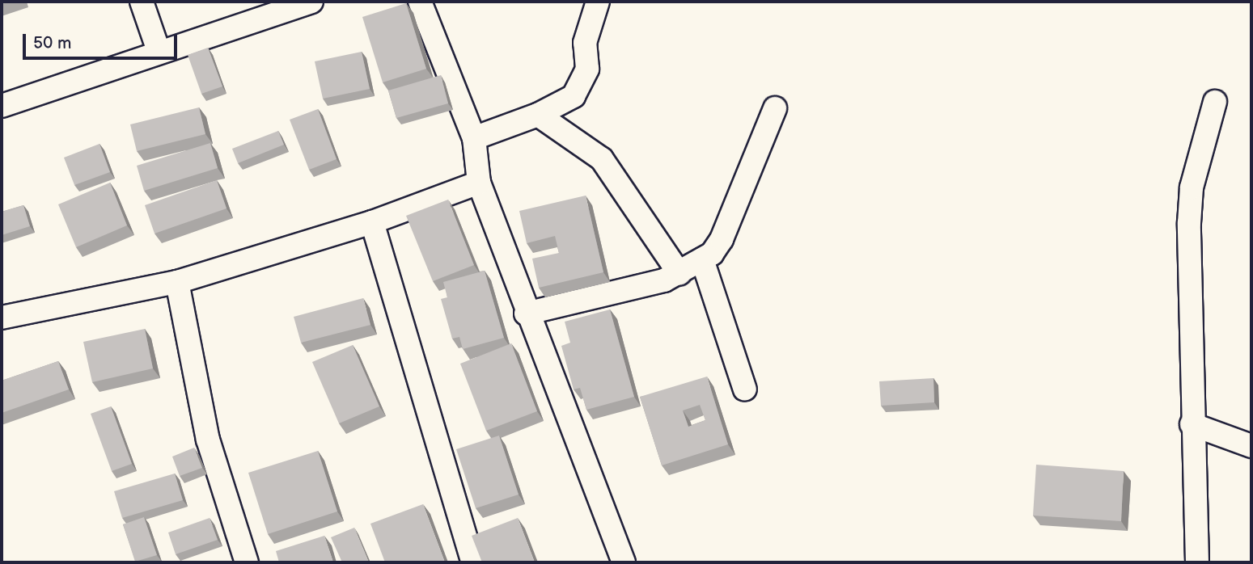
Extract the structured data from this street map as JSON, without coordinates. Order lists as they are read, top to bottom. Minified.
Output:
{"scale_bar":"50 m"}
